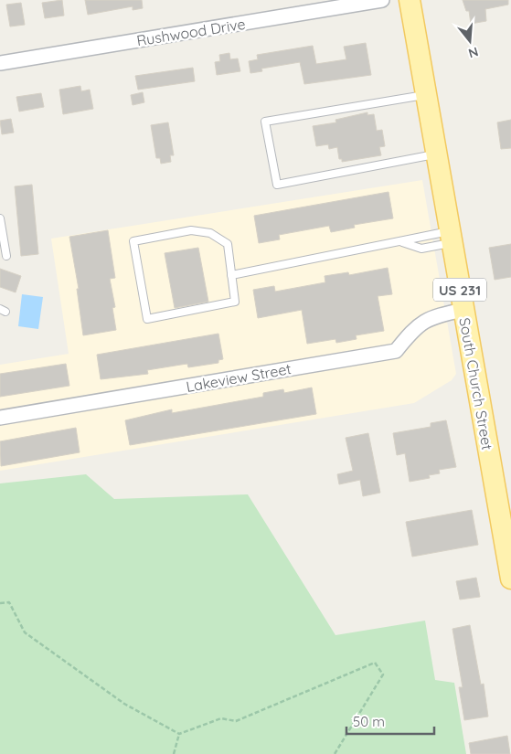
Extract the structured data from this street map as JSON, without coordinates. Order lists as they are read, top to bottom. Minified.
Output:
{"streets":{"main road":["US 231","South Church Street"],"street":["Rushwood Drive","Lakeview Street"]},"crossings":[["Lakeview Street","South Church Street"]],"scale_bar":"50 m","north":"bottom"}
